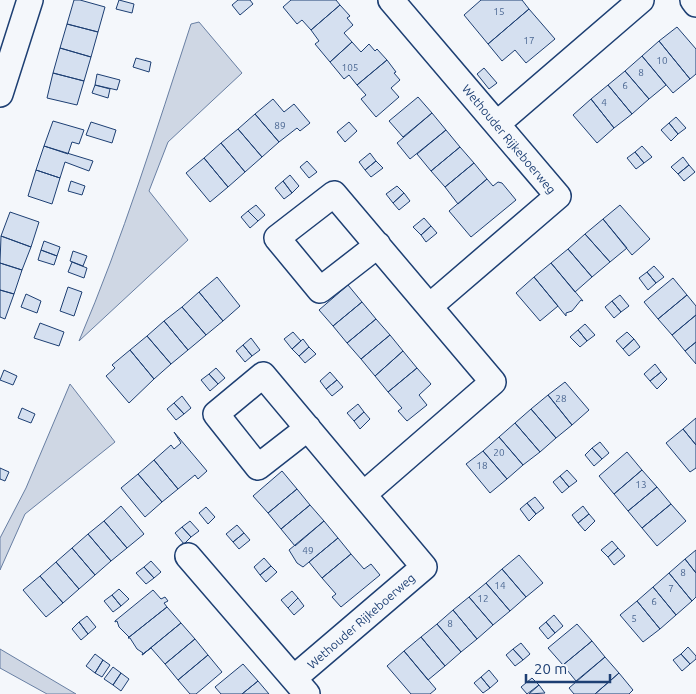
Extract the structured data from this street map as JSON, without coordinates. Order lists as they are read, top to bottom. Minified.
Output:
{"streets":{"street":["Wethouder Rijkeboerweg"]},"house_numbers":["15","17","10","105","8","6","4","89","28","20","18","13","49","8","14","7","12","6","5","8"],"scale_bar":"20 m"}
